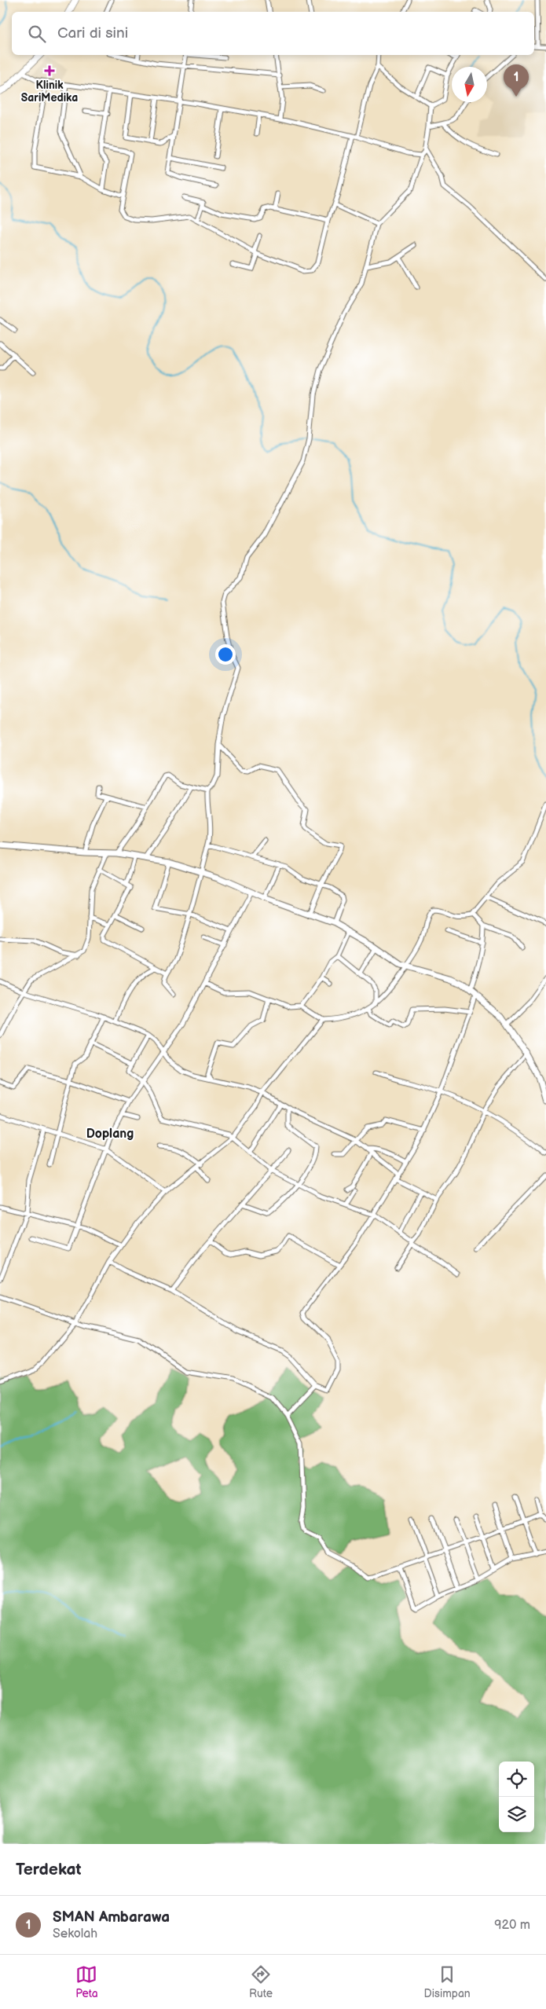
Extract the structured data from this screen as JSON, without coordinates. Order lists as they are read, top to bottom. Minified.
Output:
{"districts":["Doplang"],"places":{"health":["Klinik SariMedika"]},"north":"bottom","page":{"search":"Cari di sini","pins":"1","heading":"Terdekat","list":[{"mark":"1","name":"SMAN Ambarawa","note":"Sekolah","value":"920 m"}],"nav":["Peta","Rute","Disimpan"]}}
